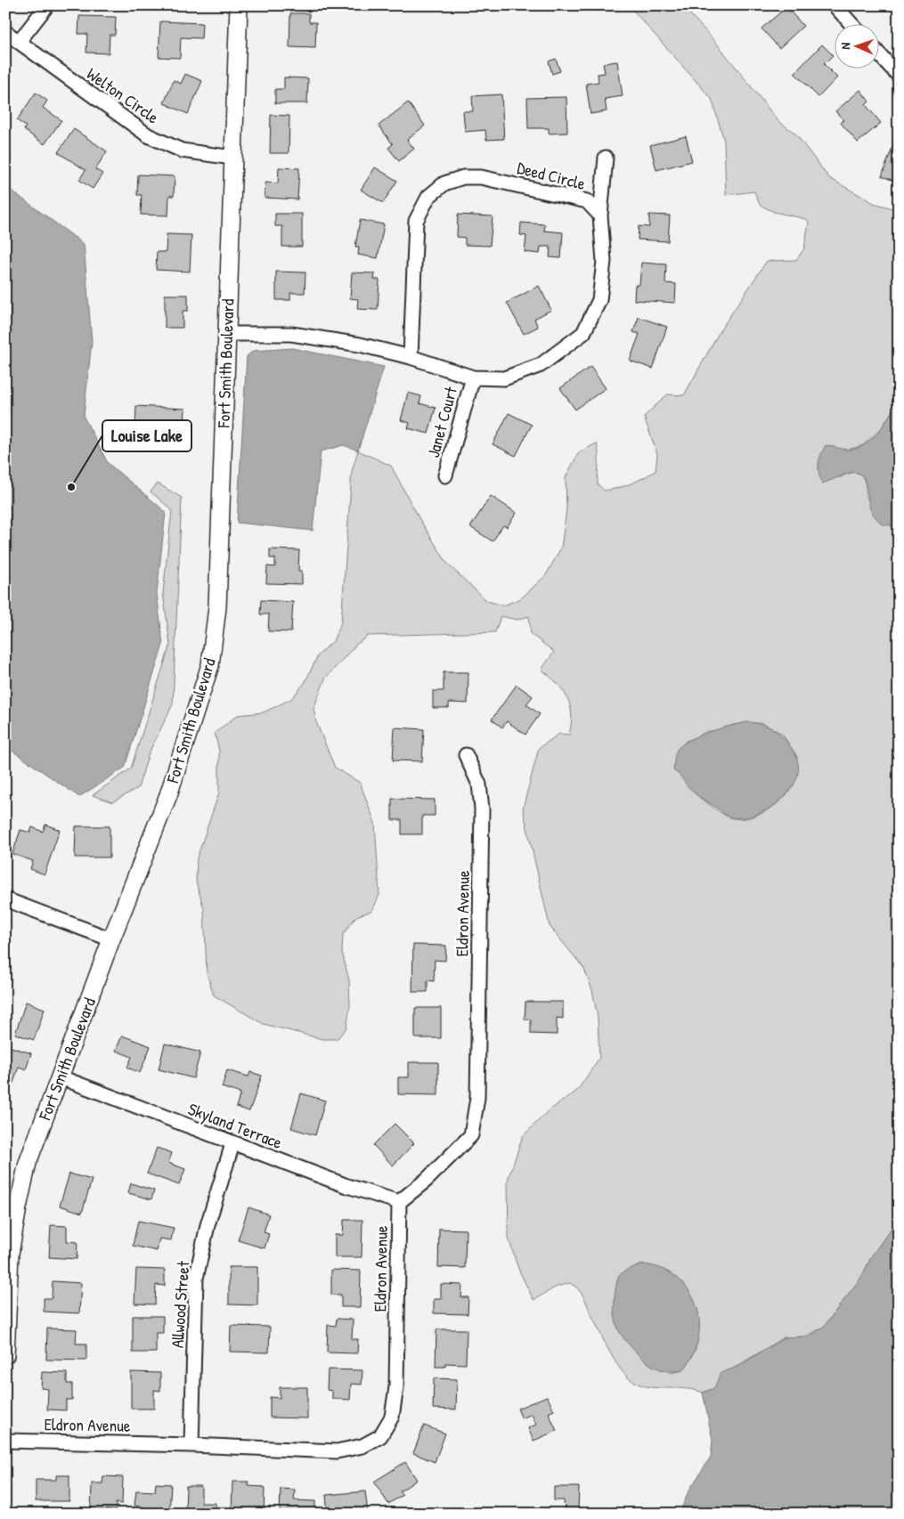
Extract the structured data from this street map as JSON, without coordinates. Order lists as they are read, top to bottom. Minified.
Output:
{"streets":{"street":["Welton Circle","Deed Circle","Fort Smith Boulevard","Janet Court","Eldron Avenue","Skyland Terrace","Allwood Street"]},"crossings":[["Welton Circle","Fort Smith Boulevard"],["Fort Smith Boulevard","Skyland Terrace"],["Eldron Avenue","Skyland Terrace"],["Eldron Avenue","Allwood Street"],["Skyland Terrace","Allwood Street"]],"places":["Louise Lake"],"north":"left"}
